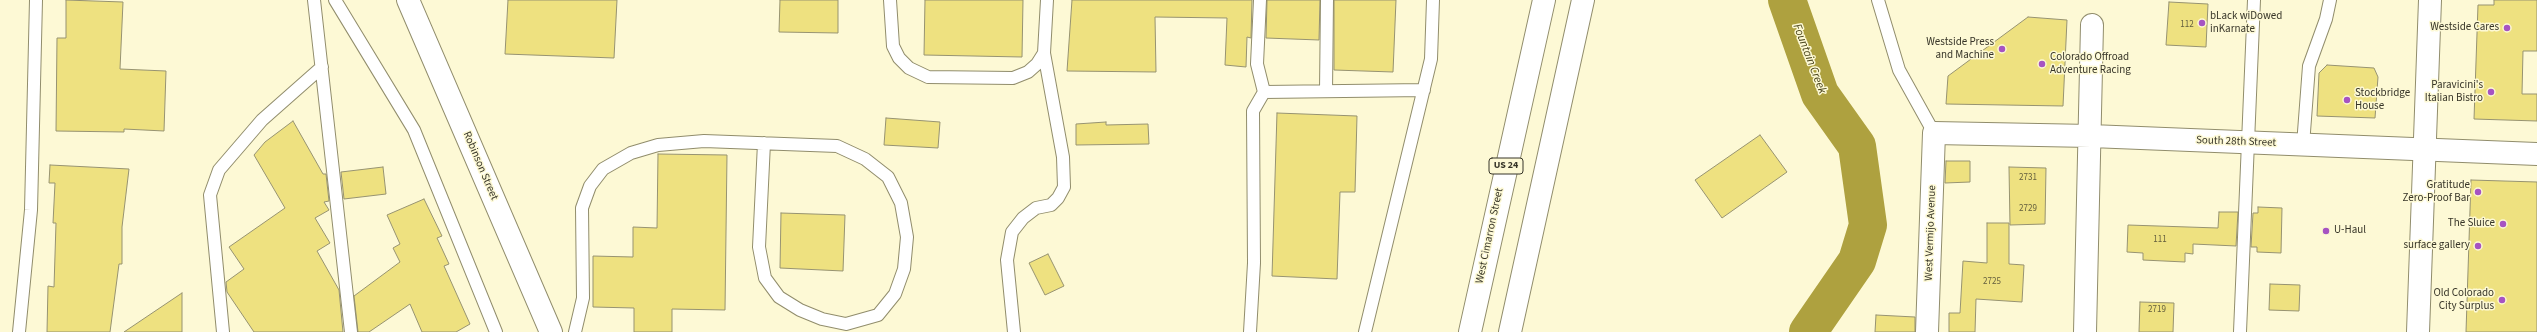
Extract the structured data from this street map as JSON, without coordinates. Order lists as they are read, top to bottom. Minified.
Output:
{"streets":{"main road":["South 28th Street","Robinson Street","US 24","West Vermijo Avenue","West Cimarron Street"]},"crossings":[["South 28th Street","West Vermijo Avenue"]],"water":["Fountain Creek"],"places":["bLack wiDowed inKarnate","Westside Cares","Westside Press and Machine","Colorado Offroad Adventure Racing","Paravicini's Italian Bistro","Stockbridge House","Gratitude Zero-Proof Bar","The Sluice","U-Haul","surface gallery","Old Colorado City Surplus"],"house_numbers":["112","2731","2729","111","2725","2719"]}
